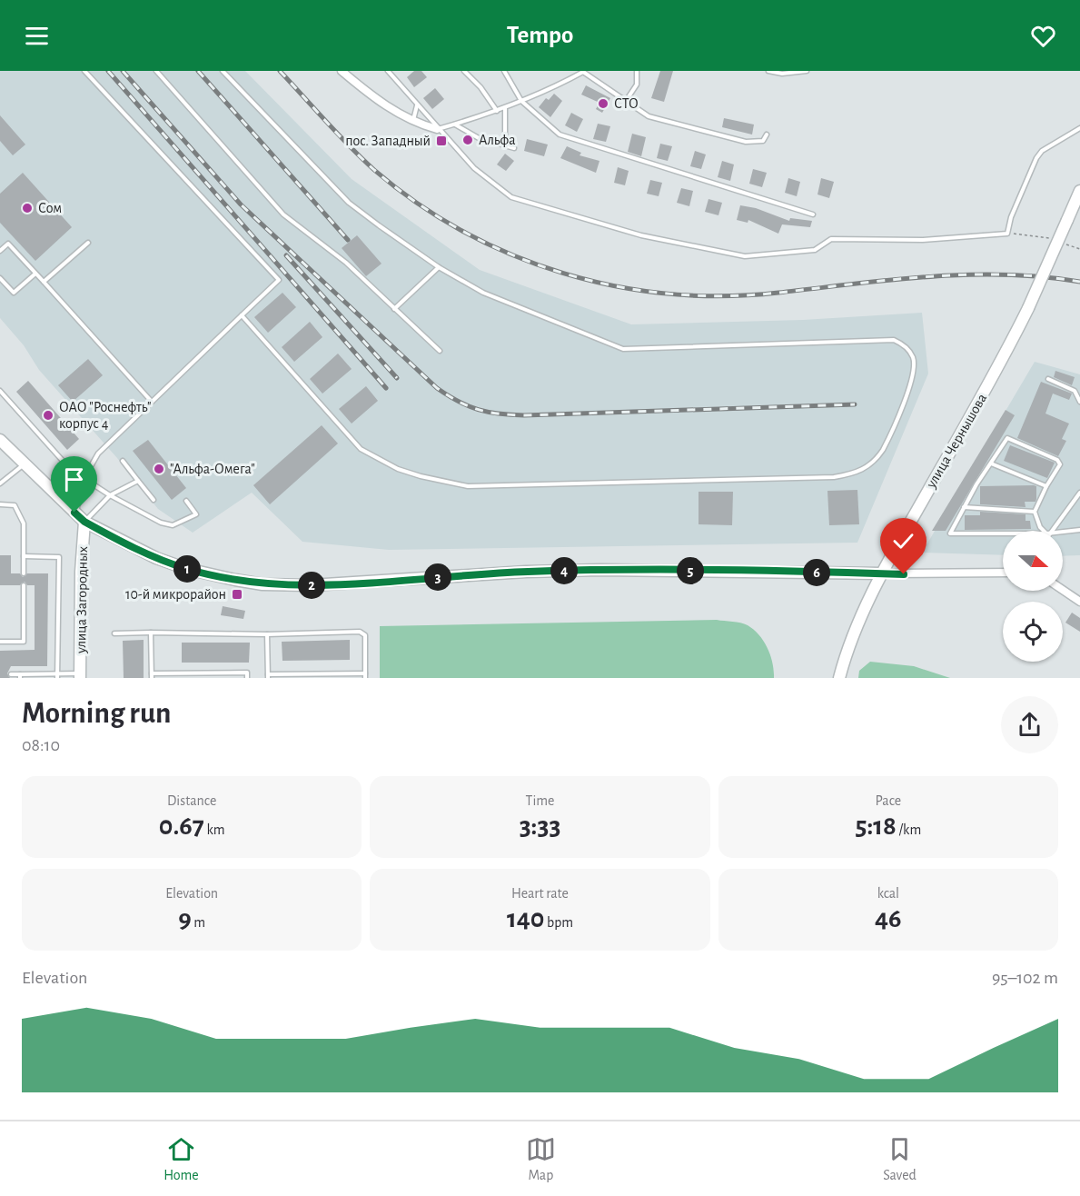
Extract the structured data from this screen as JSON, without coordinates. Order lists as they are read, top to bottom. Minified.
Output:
{"streets":{"main road":["улица Чернышова","улица Загородных"]},"places":{"other":["СТО","Альфа","Сом","ОАО \"Роснефть\" корпус 4","\"Альфа-Омега\""],"transit":["пос. Западный","10-й микрорайон"]},"north":"right","page":{"header":"Tempo","pins":["1","4","5","6","3","2"],"heading":["Morning run","08:10"],"stats":[["Distance","0.67 km"],["Time","3:33"],["Pace","5:18 /km"],["Elevation","9 m"],["Heart rate","140 bpm"],["kcal","46"]],"chart":["Elevation","95–102 m"],"tabs":["Home","Map","Saved"]}}
